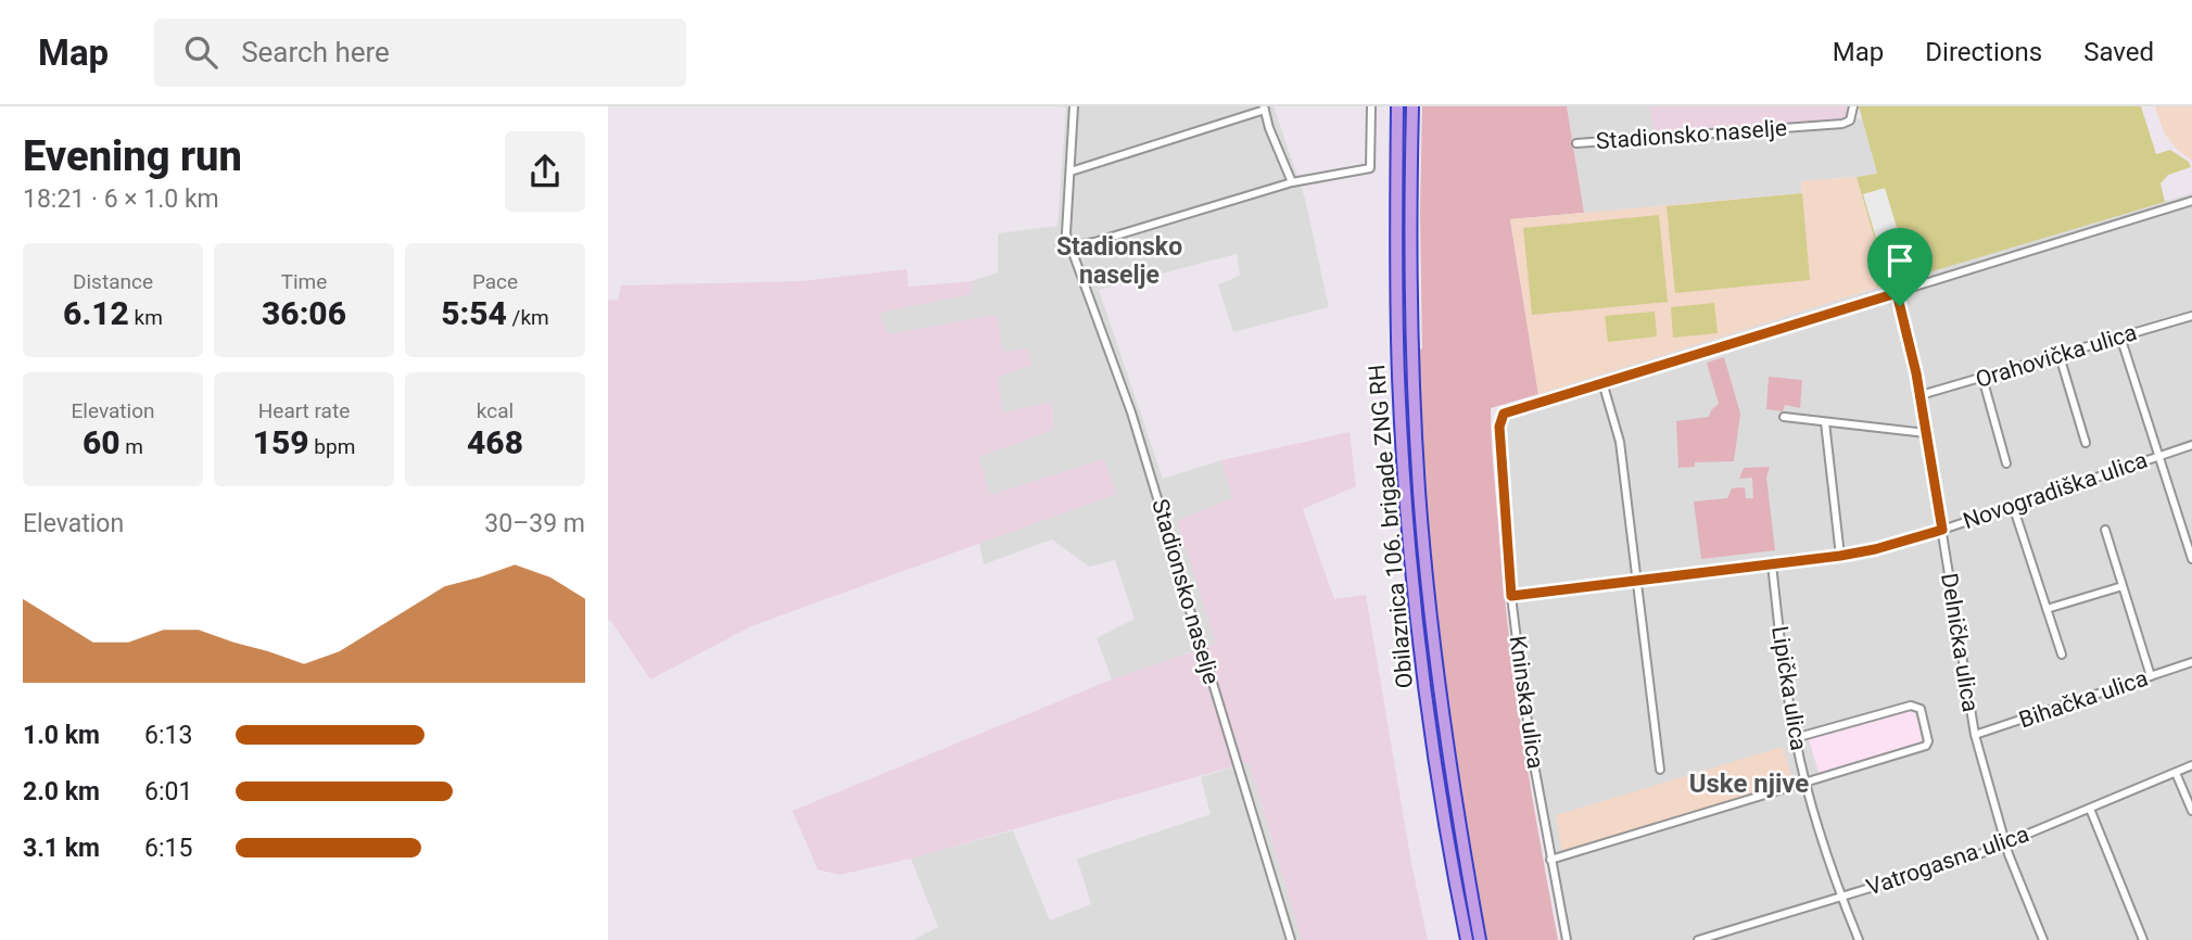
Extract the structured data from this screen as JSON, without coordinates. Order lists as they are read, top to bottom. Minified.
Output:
{"streets":{"highway":["Obilaznica 106. brigade ZNG RH"],"street":["Stadionsko naselje","Orahovička ulica","Novogradiška ulica","Delnička ulica","Lipička ulica","Bihačka ulica","Kninska ulica","Vatrogasna ulica"]},"crossings":[["Orahovička ulica","Delnička ulica"],["Novogradiška ulica","Delnička ulica"],["Novogradiška ulica","Lipička ulica"],["Novogradiška ulica","Kninska ulica"],["Delnička ulica","Bihačka ulica"],["Delnička ulica","Vatrogasna ulica"],["Lipička ulica","Vatrogasna ulica"]],"districts":["Stadionsko naselje","Uske njive"],"page":{"header":"Map","search":"Search here","nav":["Map","Directions","Saved"],"heading":["Evening run","18:21 · 6 × 1.0 km"],"stats":[["Distance","6.12 km"],["Time","36:06"],["Pace","5:54 /km"],["Elevation","60 m"],["Heart rate","159 bpm"],["kcal","468"]],"chart":["Elevation","30–39 m"],"list":[{"name":"1.0 km","note":"6:13"},{"name":"2.0 km","note":"6:01"},{"name":"3.1 km","note":"6:15"}]}}
